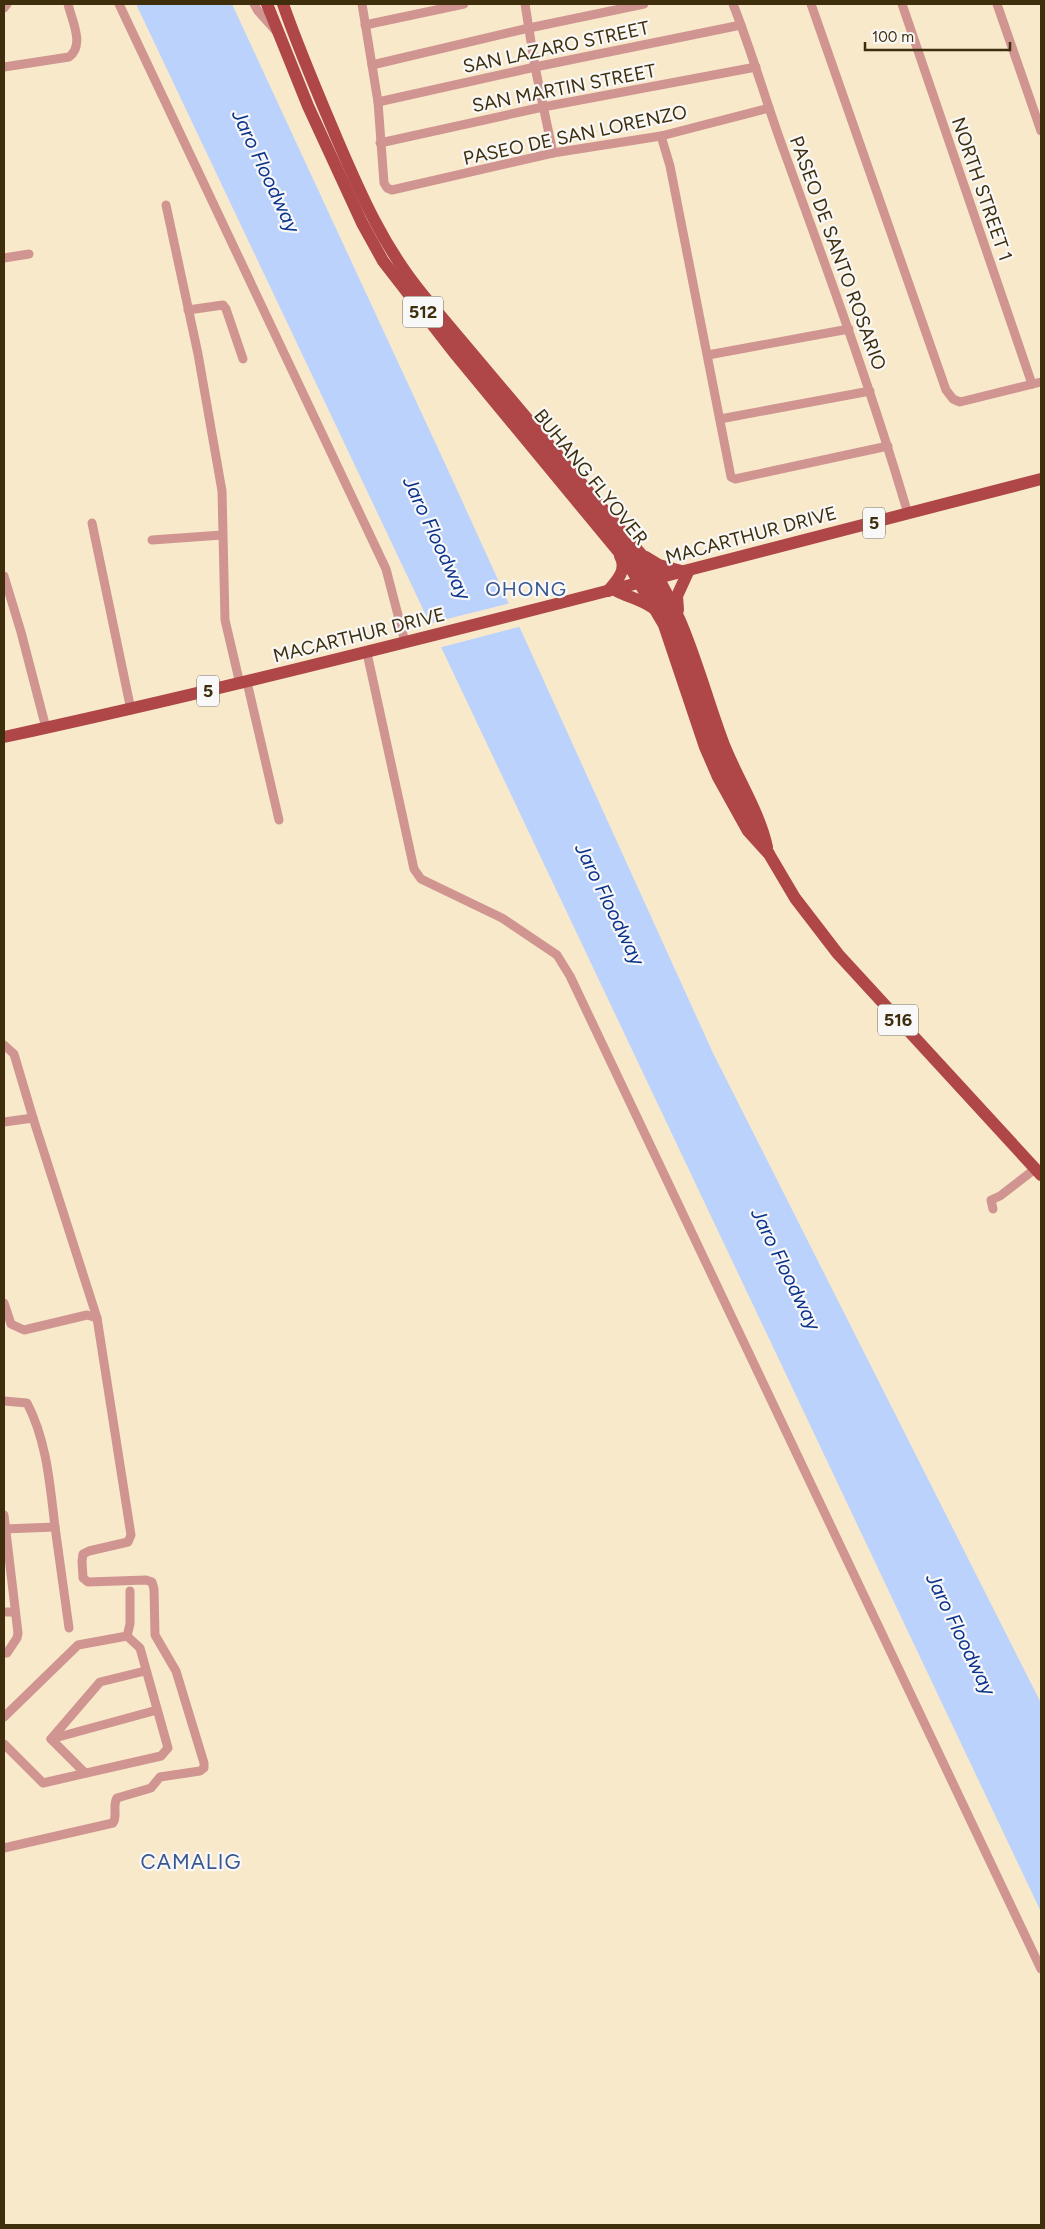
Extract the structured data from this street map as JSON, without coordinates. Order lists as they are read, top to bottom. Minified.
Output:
{"streets":{"main road":["512","BUHANG FLYOVER","5","MACARTHUR DRIVE","516"],"street":["SAN LAZARO STREET","SAN MARTIN STREET","PASEO DE SAN LORENZO","NORTH STREET 1","PASEO DE SANTO ROSARIO"]},"crossings":[["SAN LAZARO STREET","PASEO DE SANTO ROSARIO"],["SAN MARTIN STREET","PASEO DE SAN LORENZO"],["SAN MARTIN STREET","PASEO DE SANTO ROSARIO"],["PASEO DE SAN LORENZO","PASEO DE SANTO ROSARIO"],["PASEO DE SANTO ROSARIO","MACARTHUR DRIVE"],["512","BUHANG FLYOVER"],["512","MACARTHUR DRIVE"],["512","516"],["BUHANG FLYOVER","516"],["MACARTHUR DRIVE","516"]],"districts":["OHONG","CAMALIG"],"water":["Jaro Floodway"],"scale_bar":"100 m"}
